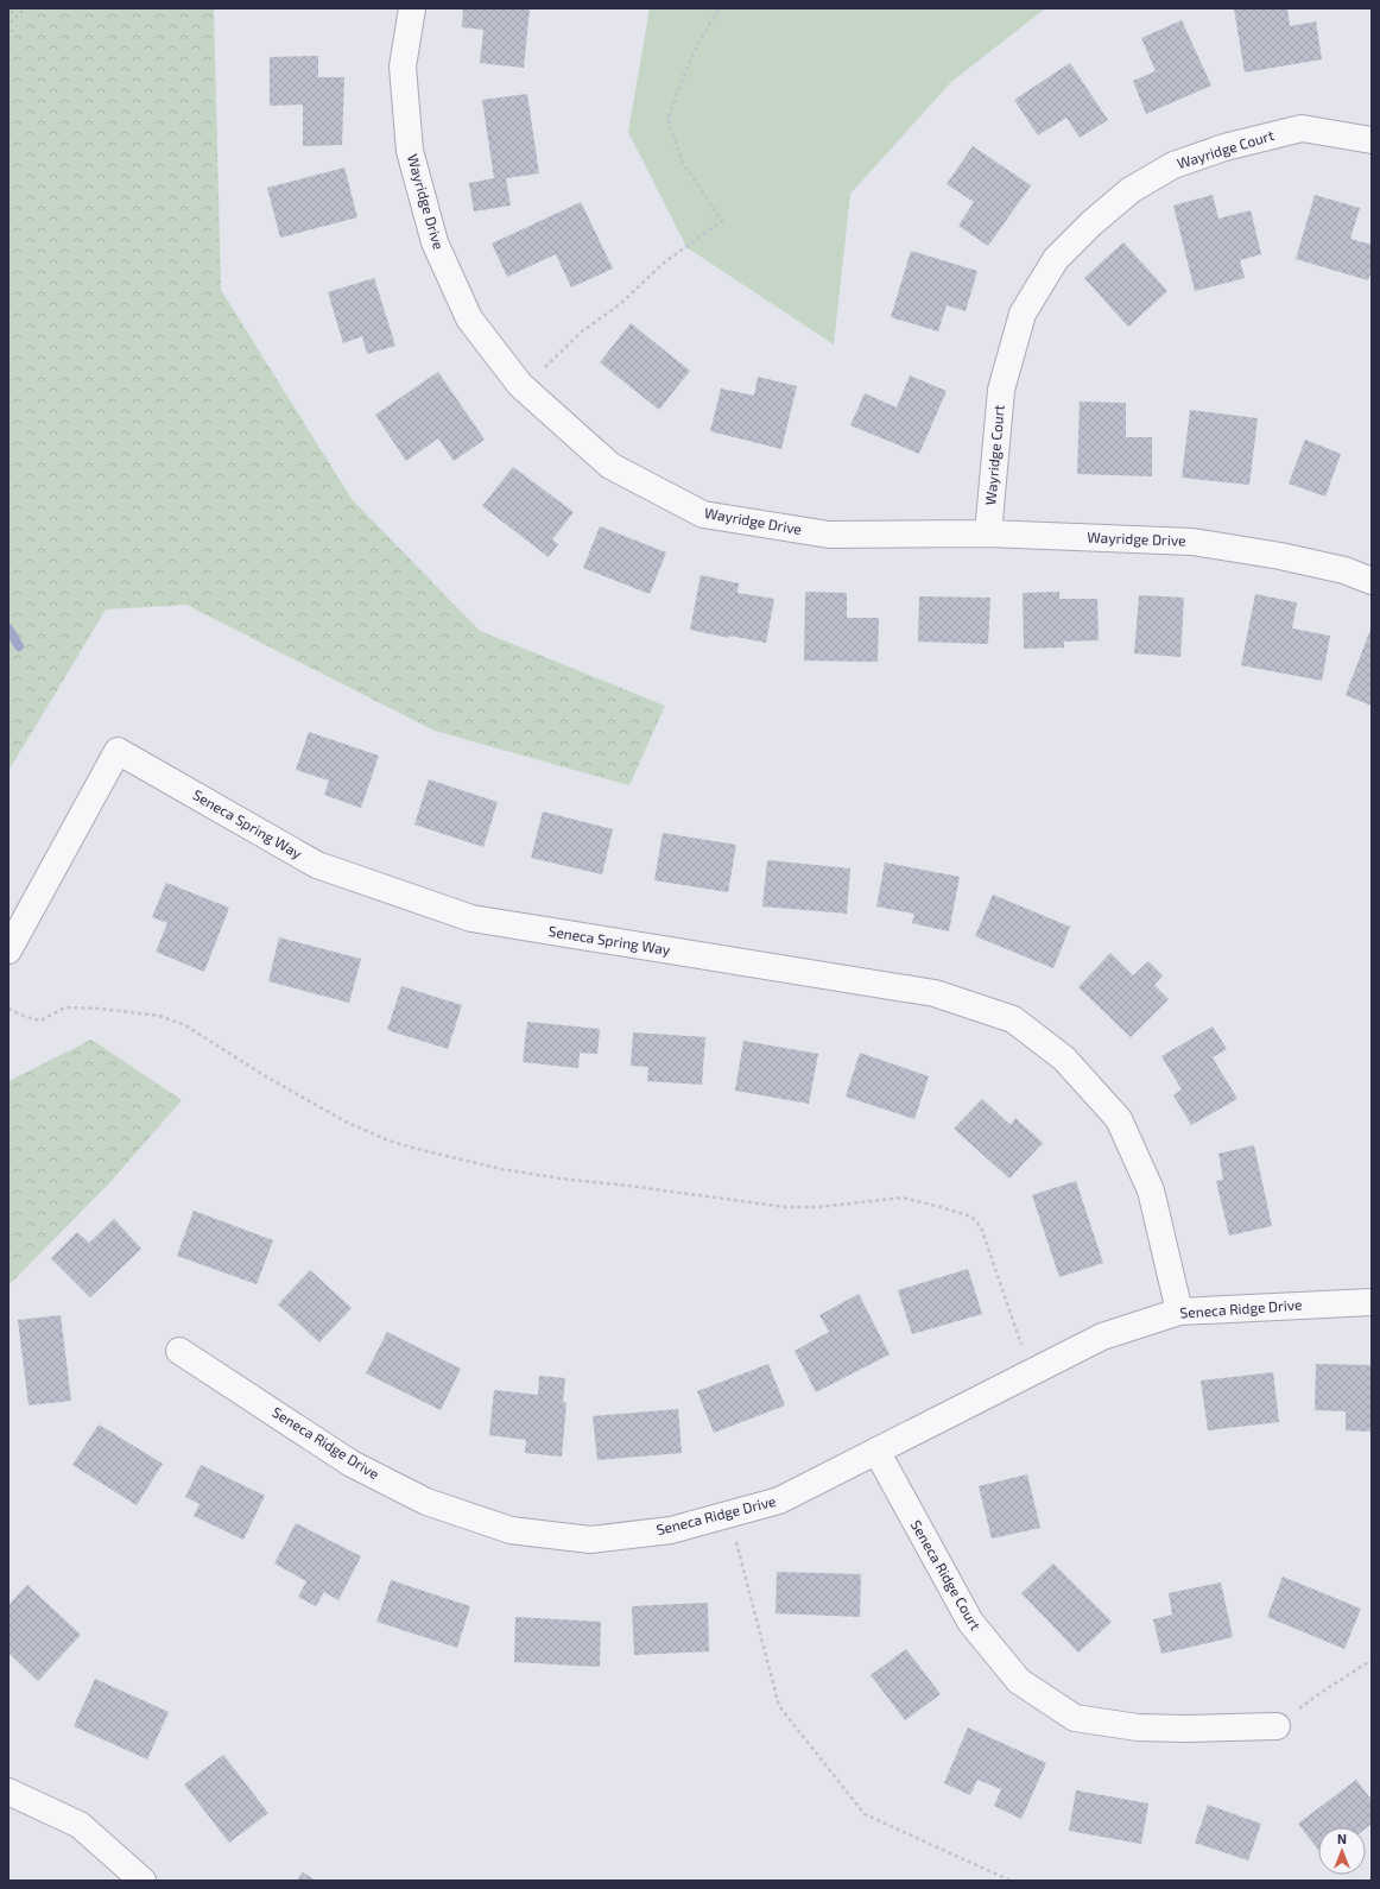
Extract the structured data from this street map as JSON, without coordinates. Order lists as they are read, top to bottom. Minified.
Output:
{"streets":{"street":["Wayridge Court","Wayridge Drive","Seneca Spring Way","Seneca Ridge Drive","Seneca Ridge Court"]},"crossings":[["Wayridge Court","Wayridge Drive"],["Seneca Spring Way","Seneca Ridge Drive"],["Seneca Ridge Drive","Seneca Ridge Court"]],"north":"top"}
